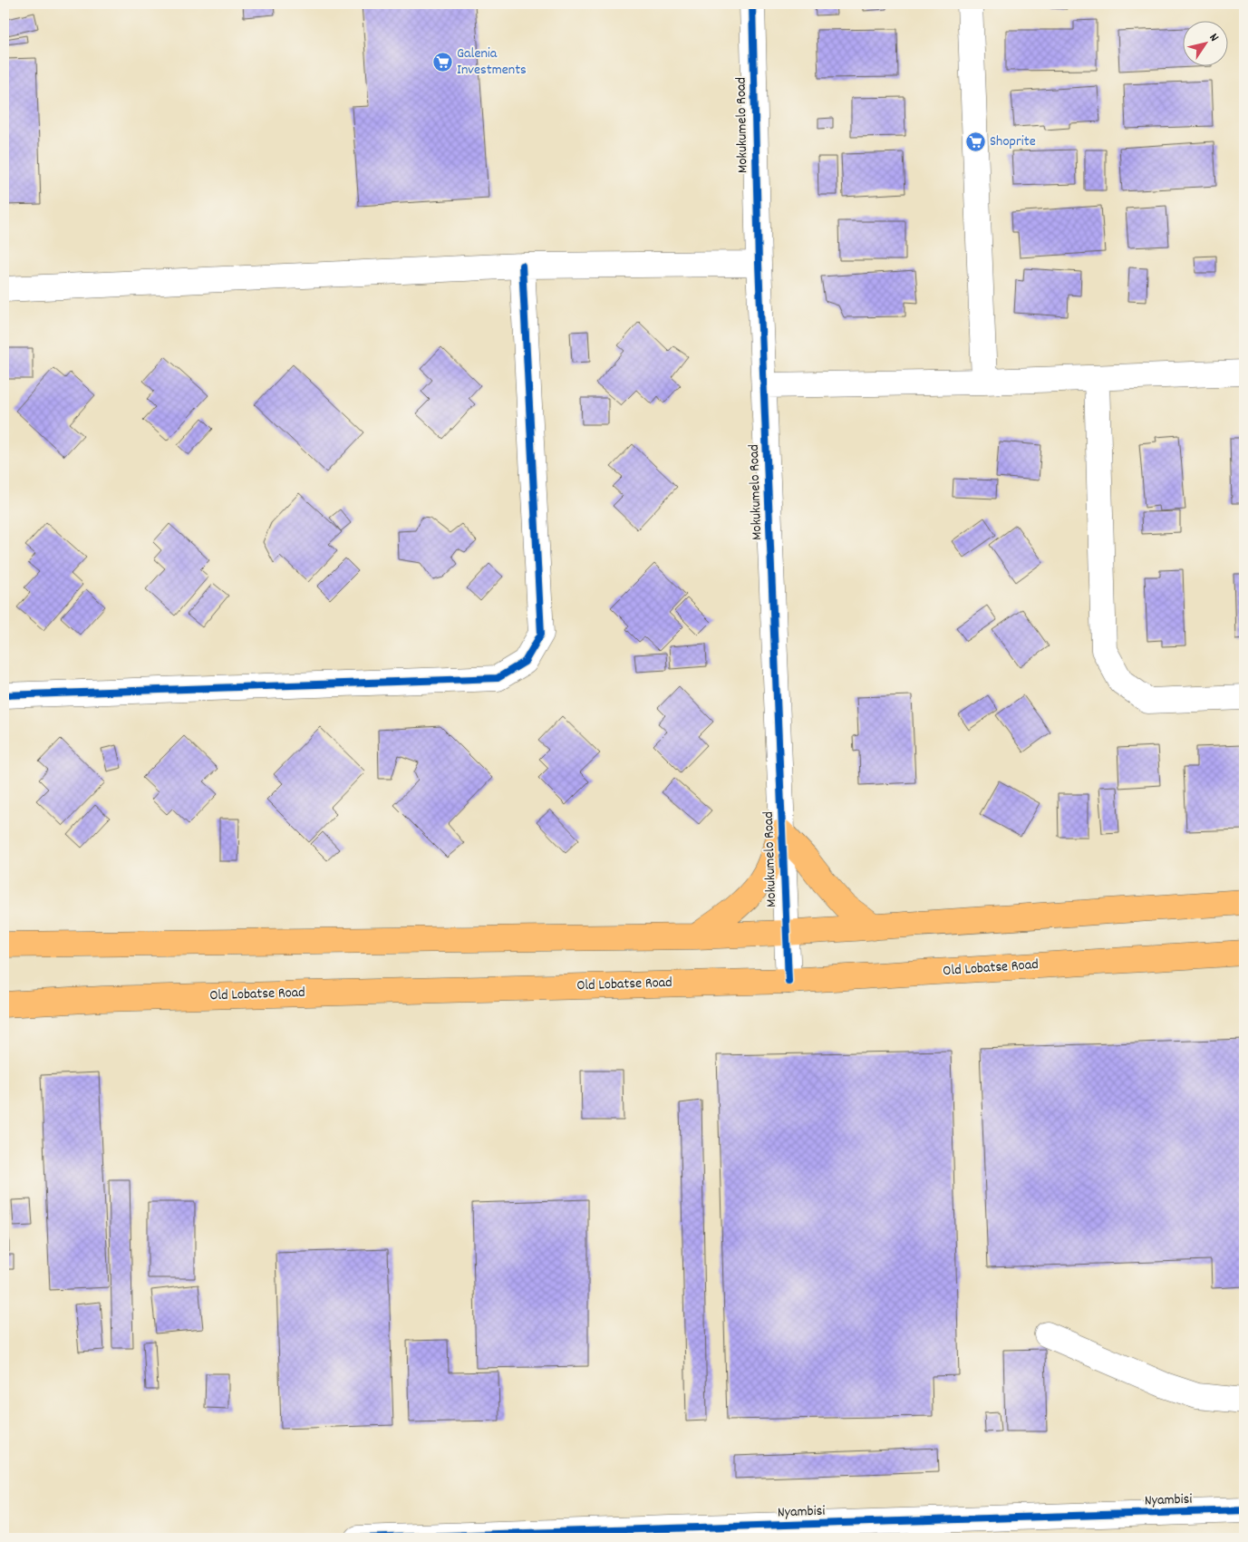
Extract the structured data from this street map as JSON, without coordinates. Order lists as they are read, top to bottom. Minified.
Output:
{"streets":{"main road":["Old Lobatse Road"],"street":["Mokukumelo Road","Nyambisi"]},"crossings":[["Mokukumelo Road","Old Lobatse Road"]],"places":{"supermarket":["Galenia Investments","Shoprite"]},"north":"top right"}
